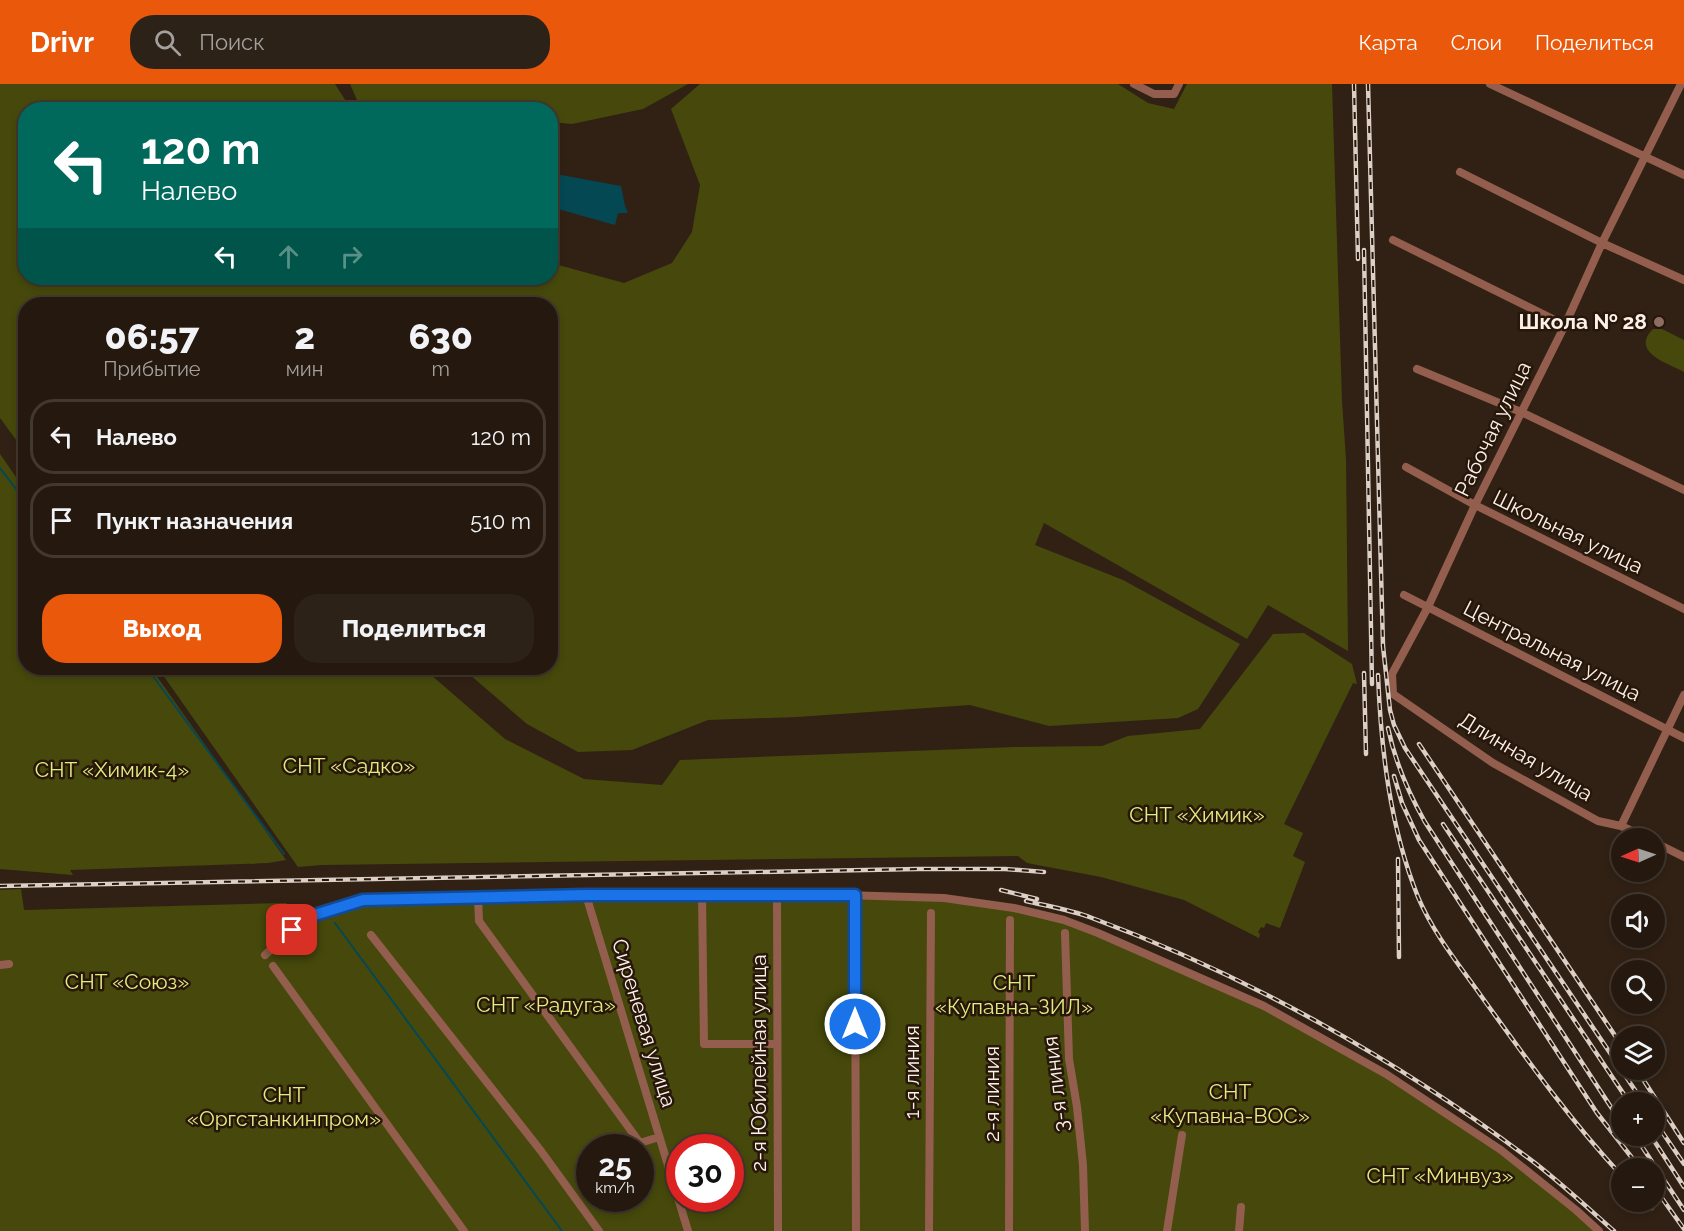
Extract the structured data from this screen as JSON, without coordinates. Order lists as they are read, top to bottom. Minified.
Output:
{"streets":{"street":["Рабочая улица","Школьная улица","Центральная улица","Длинная улица","Сиреневая улица","2-я Юбилейная улица","1-я линия","3-я линия","2-я линия"]},"crossings":[["Рабочая улица","Школьная улица"],["Рабочая улица","Центральная улица"],["Рабочая улица","Длинная улица"]],"parks":["СНТ «Садко»","СНТ «Химик-4»","СНТ «Химик»","СНТ «Союз»","СНТ «Купавна-ЗИЛ»","СНТ «Радуга»","СНТ «Купавна-ВОС»","СНТ «Оргстанкинпром»","СНТ «Минвуз»"],"places":["Школа № 28"],"north":"left","page":{"header":"Drivr","search":"Поиск","nav":["Карта","Слои","Поделиться"],"turn":["120 m","Налево"],"eta":["06:57","Прибытие","2","мин","630","m"],"list":[{"name":"Налево","value":"120 m"},{"name":"Пункт назначения","value":"510 m"}],"buttons":["Выход","Поделиться"],"map_buttons":["+","−"],"speed":"25 km/h","limit":"30"}}
